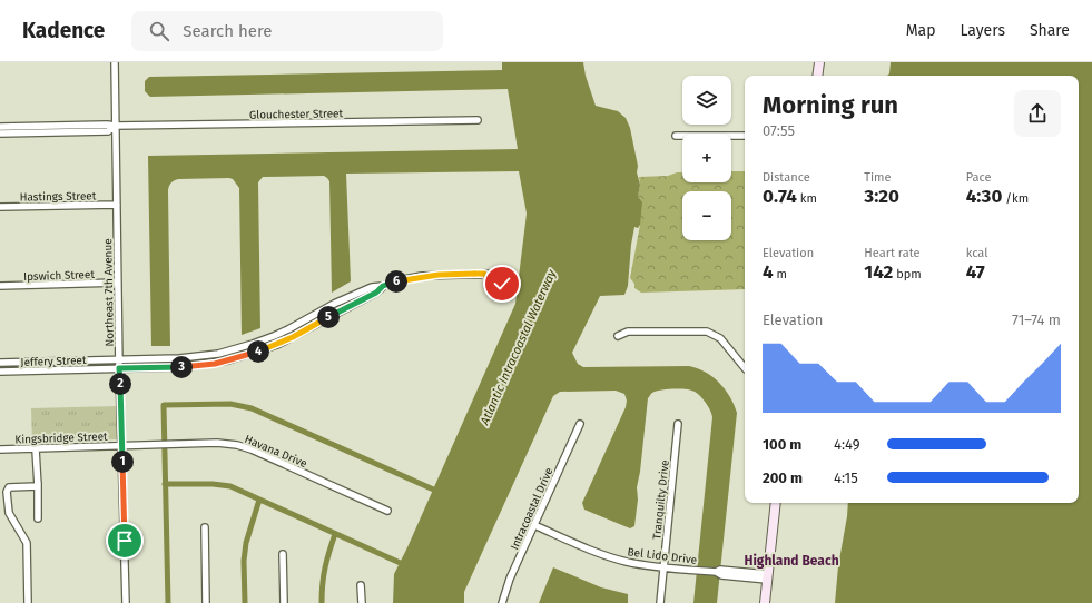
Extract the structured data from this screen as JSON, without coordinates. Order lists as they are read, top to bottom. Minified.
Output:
{"streets":{"street":["Glouchester Street","Hastings Street","Ipswich Street","Northeast 7th Avenue","Jeffery Street","Kingsbridge Street","Havana Drive","Tranquilty Drive","Intracoastal Drive","Bel Lido Drive"]},"crossings":[["Glouchester Street","Northeast 7th Avenue"],["Hastings Street","Northeast 7th Avenue"],["Ipswich Street","Northeast 7th Avenue"],["Northeast 7th Avenue","Jeffery Street"],["Northeast 7th Avenue","Kingsbridge Street"],["Northeast 7th Avenue","Havana Drive"],["Kingsbridge Street","Havana Drive"],["Tranquilty Drive","Bel Lido Drive"],["Intracoastal Drive","Bel Lido Drive"]],"districts":["Highland Beach"],"water":["Atlantic Intracoastal Waterway"],"page":{"header":"Kadence","search":"Search here","nav":["Map","Layers","Share"],"map_buttons":["+","−"],"heading":["Morning run","07:55"],"stats":[["Distance","0.74 km"],["Time","3:20"],["Pace","4:30 /km"],["Elevation","4 m"],["Heart rate","142 bpm"],["kcal","47"]],"pins":["6","5","4","3","2","1"],"chart":["Elevation","71–74 m"],"list":[{"name":"100 m","note":"4:49"},{"name":"200 m","note":"4:15"}]}}
